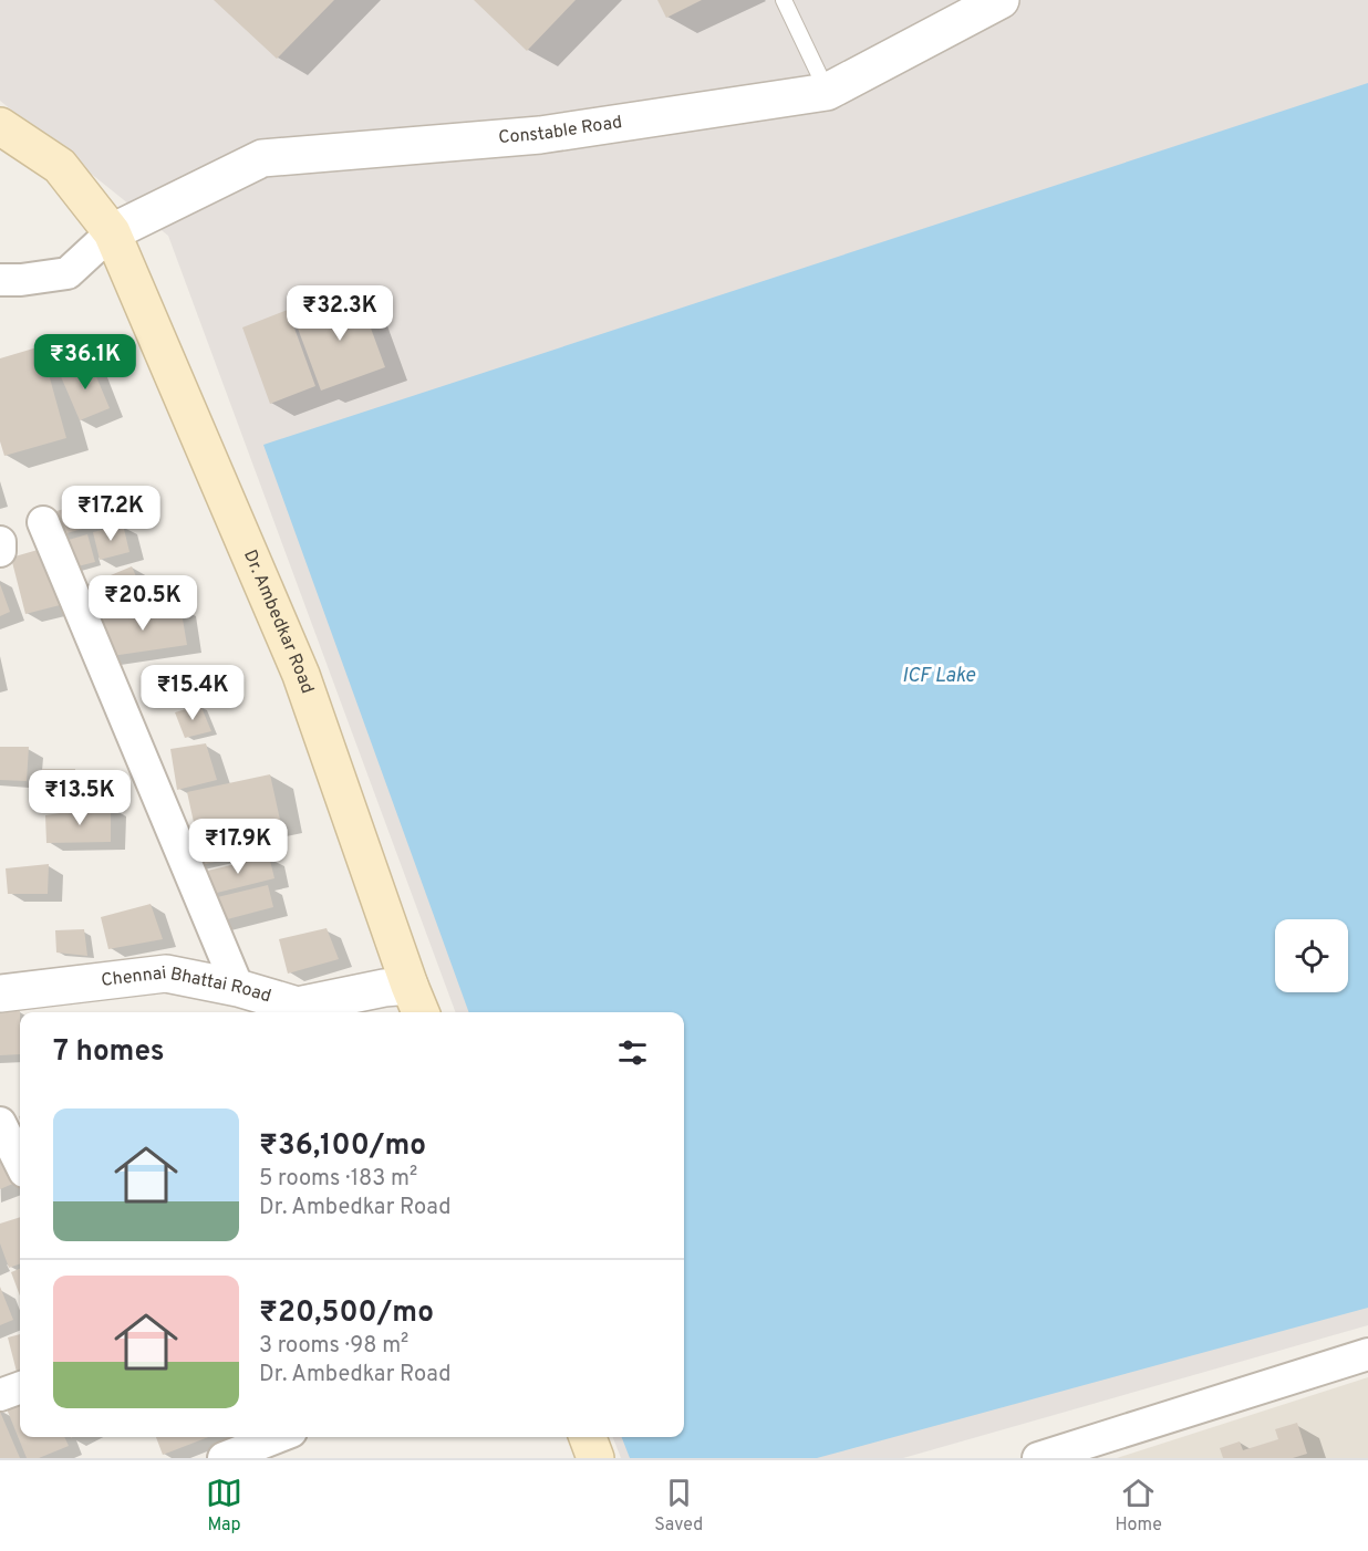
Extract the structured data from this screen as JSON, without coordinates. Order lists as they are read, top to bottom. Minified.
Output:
{"streets":{"main road":["Dr. Ambedkar Road"],"street":["Constable Road","Chennai Bhattai Road"]},"crossings":[["Constable Road","Dr. Ambedkar Road"],["Dr. Ambedkar Road","Chennai Bhattai Road"]],"water":["ICF Lake"],"page":{"price":["₹32.3K","₹36.1K","₹17.2K","₹20.5K","₹15.4K","₹13.5K","₹17.9K"],"heading":"7 homes","list":[{"name":"₹36,100/mo","note":"5 rooms · 183 m² · Dr. Ambedkar Road"},{"name":"₹20,500/mo","note":"3 rooms · 98 m² · Dr. Ambedkar Road"}],"tabs":["Map","Saved","Home"]}}
